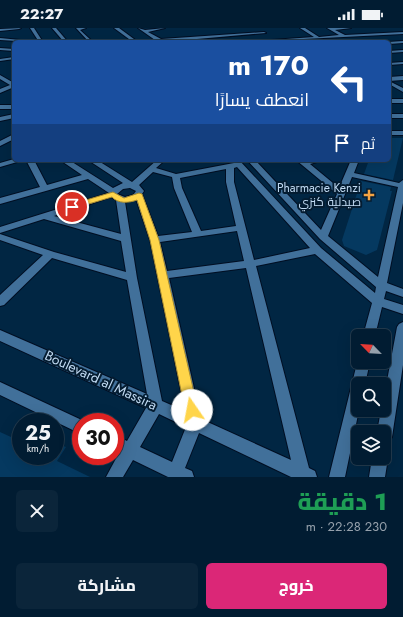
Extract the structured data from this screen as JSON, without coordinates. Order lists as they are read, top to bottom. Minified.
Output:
{"streets":{"street":["Boulevard al Massira"]},"places":{"health":["Pharmacie Kenzi صيدلية كنزي"]},"north":"top left","page":{"status":"22:27","turn":["170 m","انعطف يسارًا"],"then":"ثم","speed":"25 km/h","limit":"30","heading":["1 دقيقة","230 m · 22:28"],"buttons":["خروج","مشاركة"]}}
